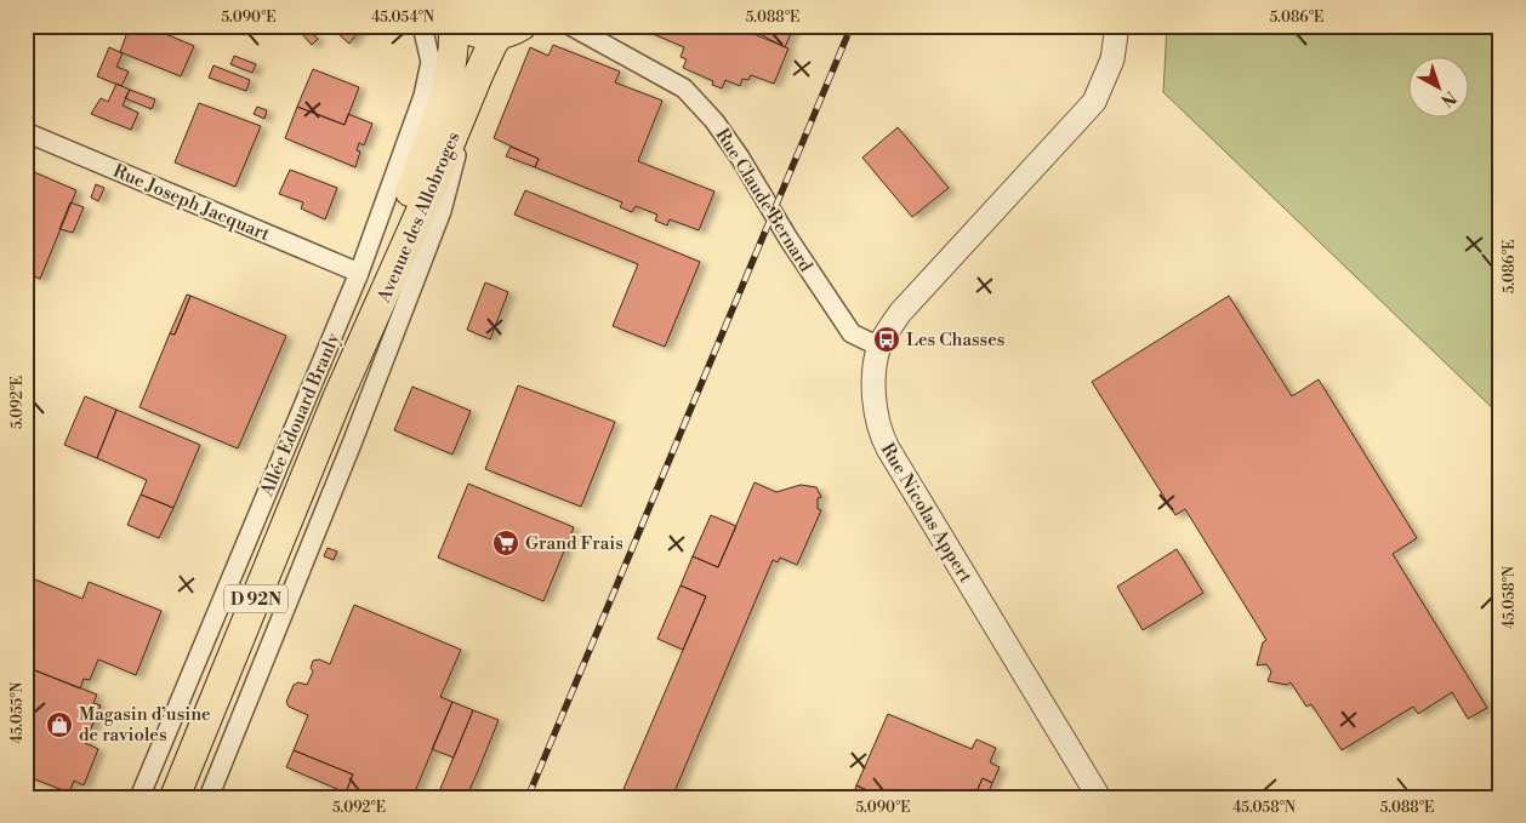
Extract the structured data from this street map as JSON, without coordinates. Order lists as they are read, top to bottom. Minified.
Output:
{"streets":{"main road":["Avenue des Allobroges","D 92N"],"street":["Rue Claude Bernard","Rue Joseph Jacquart","Allée Edouard Branly","Rue Nicolas Appert"]},"crossings":[["Rue Claude Bernard","Rue Nicolas Appert"],["Rue Joseph Jacquart","Allée Edouard Branly"]],"places":{"bus stop":["Les Chasses"],"supermarket":["Grand Frais"],"shop":["Magasin d’usine de ravioles"]},"north":"bottom right","coordinates":["5.090°E","45.054°N","5.088°E","5.086°E","5.092°E","45.058°N","45.055°N"]}
